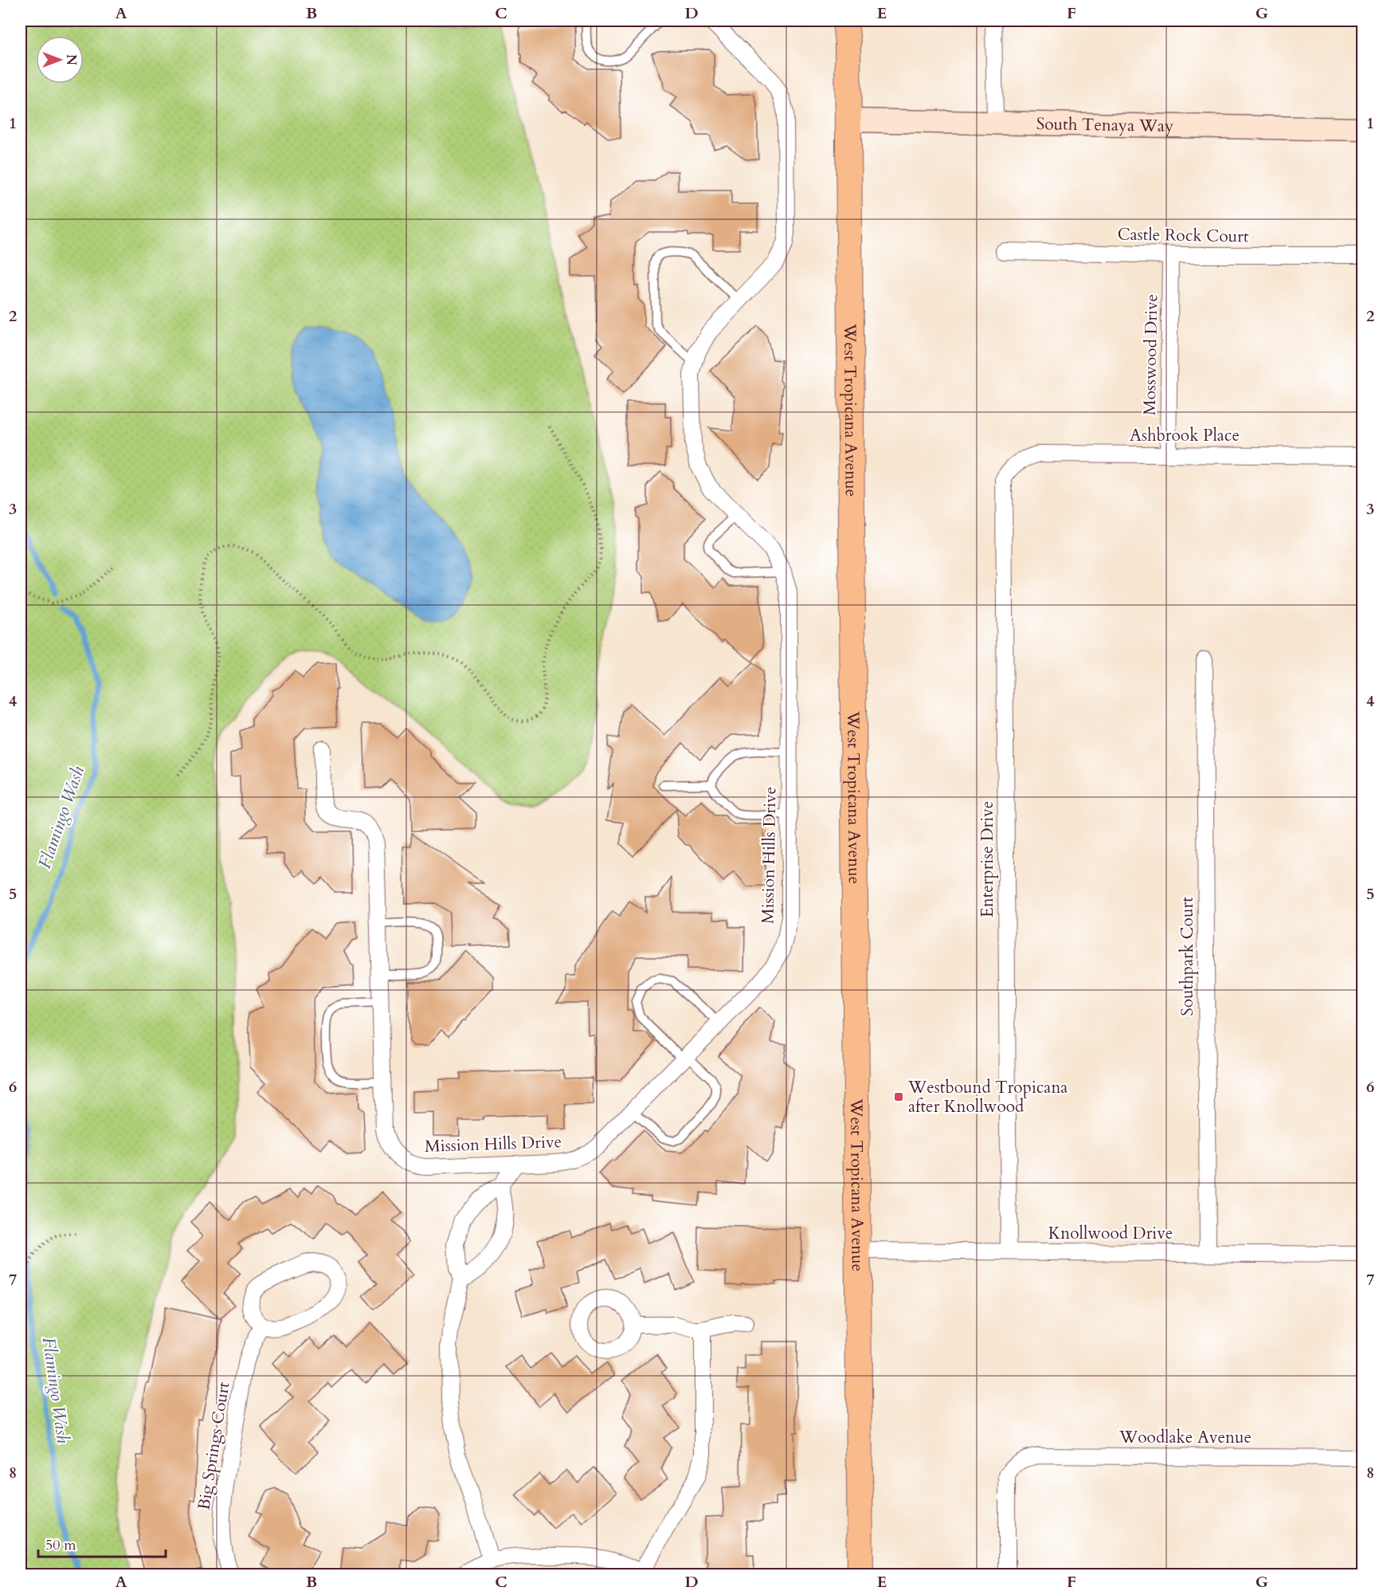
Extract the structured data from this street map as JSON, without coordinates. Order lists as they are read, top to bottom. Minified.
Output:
{"streets":{"main road":["West Tropicana Avenue"],"street":["South Tenaya Way","Castle Rock Court","Mosswood Drive","Ashbrook Place","Mission Hills Drive","Enterprise Drive","Southpark Court","Knollwood Drive","Woodlake Avenue","Big Springs Court"]},"crossings":[["South Tenaya Way","West Tropicana Avenue"],["Castle Rock Court","Mosswood Drive"],["Mosswood Drive","Ashbrook Place"],["West Tropicana Avenue","Knollwood Drive"],["Ashbrook Place","Enterprise Drive"],["Enterprise Drive","Knollwood Drive"],["Southpark Court","Knollwood Drive"]],"water":["Flamingo Wash"],"places":{"transit":["Westbound Tropicana after Knollwood"]},"scale_bar":"50 m","north":"right","grid":{"columns":["A","B","C","D","E","F","G"],"rows":["1","2","3","4","5","6","7","8"]}}
